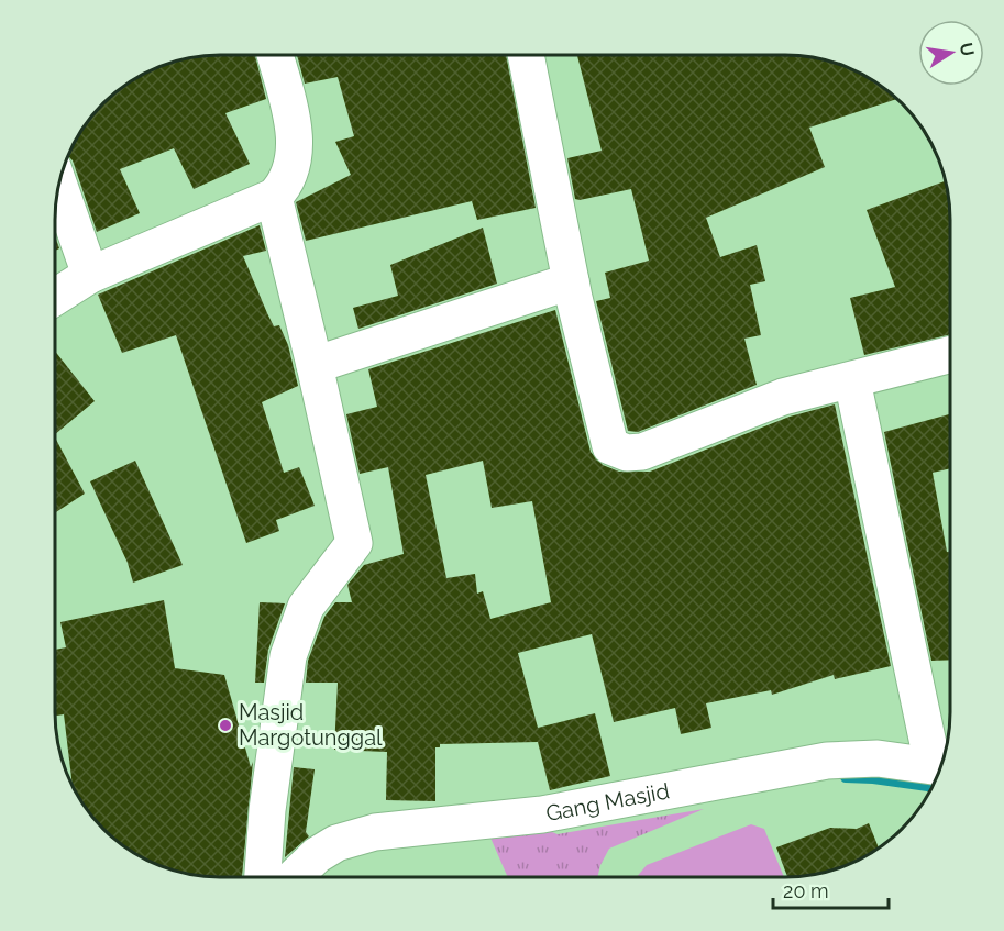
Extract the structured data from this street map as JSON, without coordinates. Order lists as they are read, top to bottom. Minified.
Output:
{"streets":{"street":["Gang Masjid"]},"places":["Masjid Margotunggal"],"scale_bar":"20 m","north":"right"}
